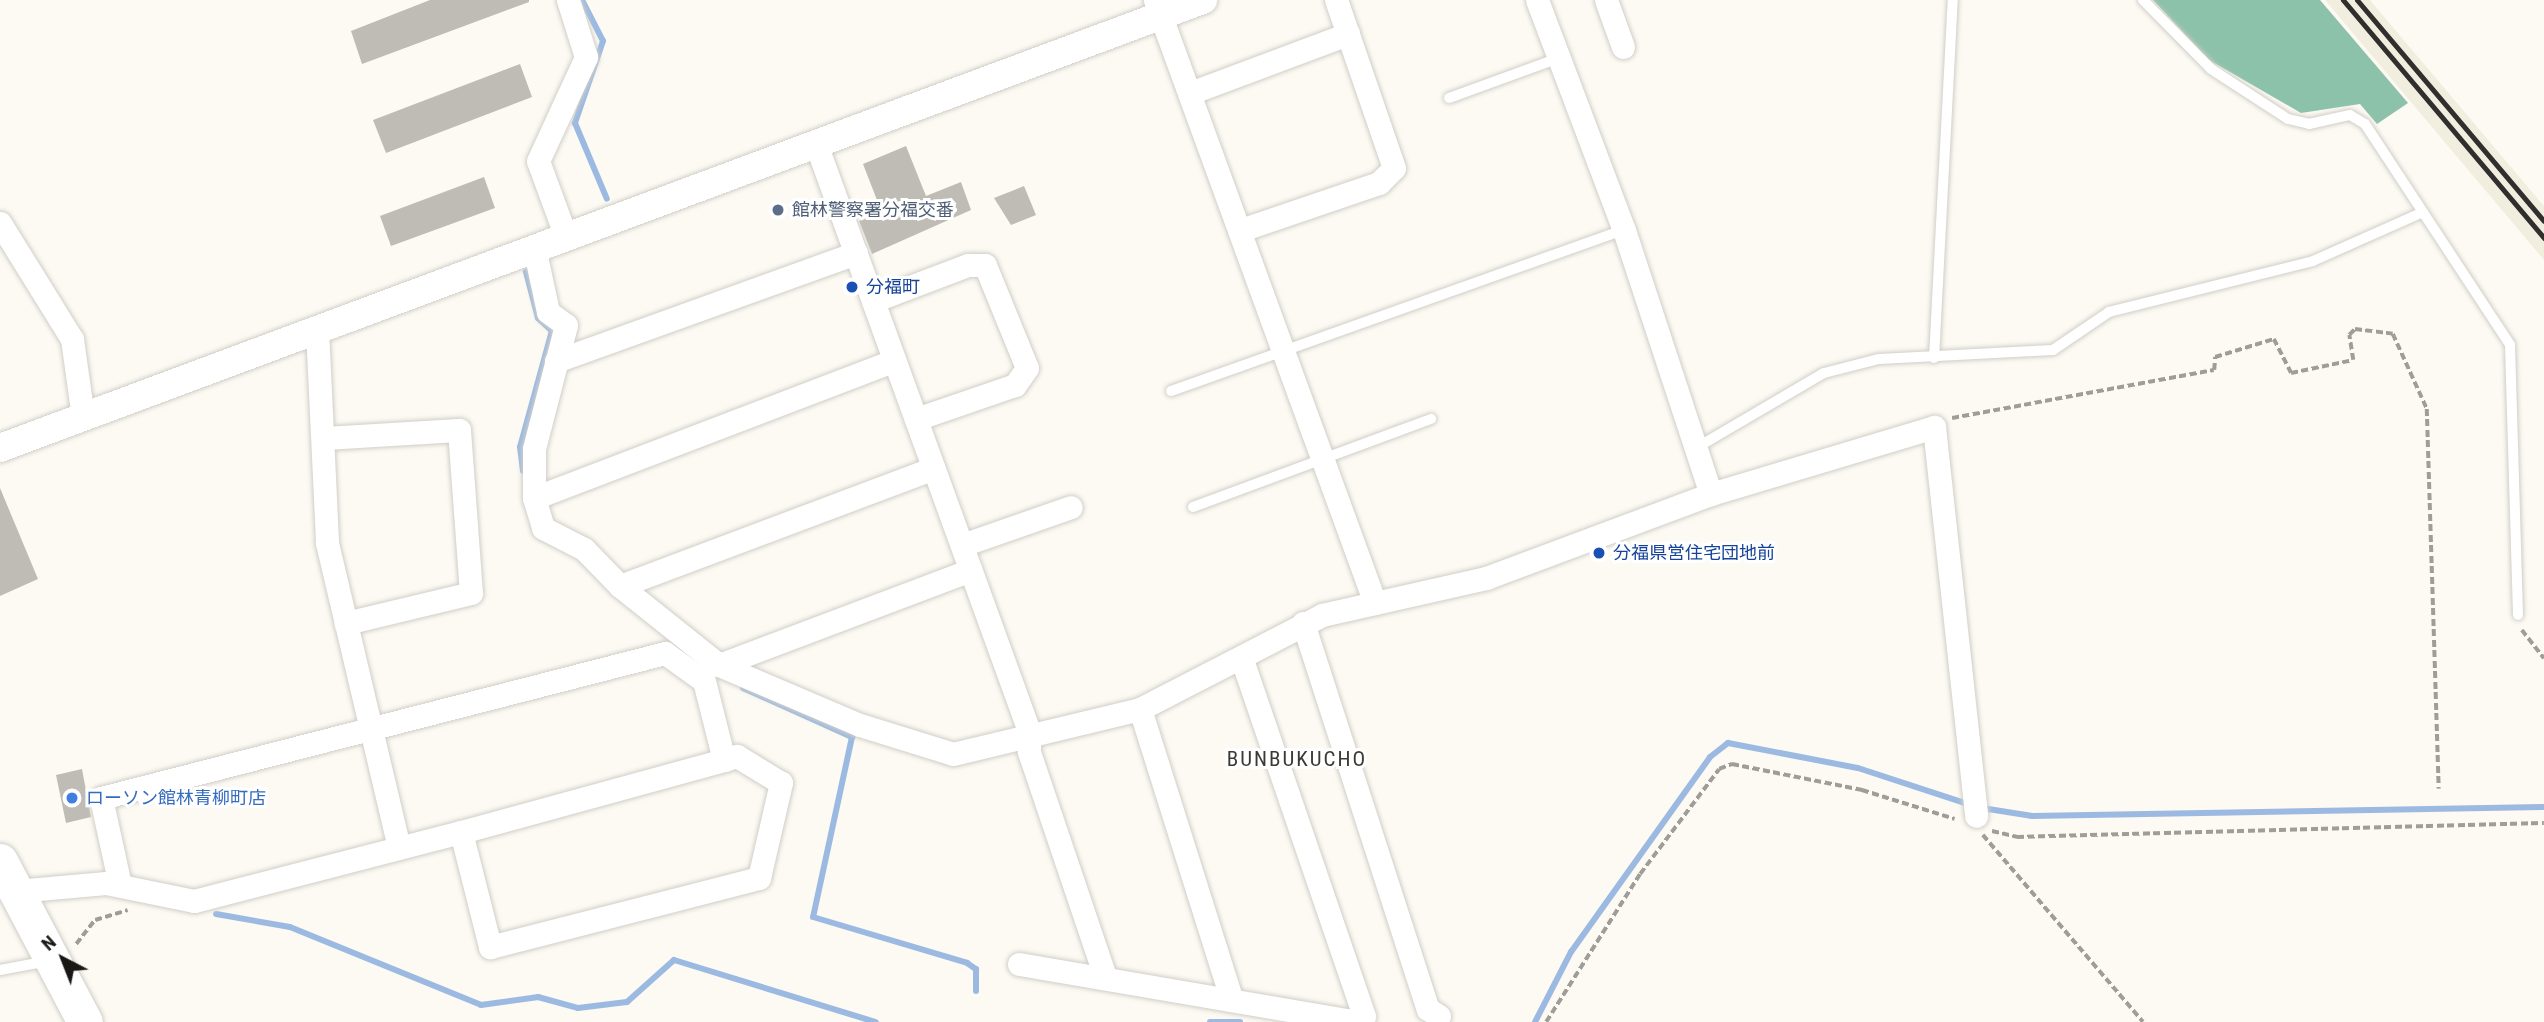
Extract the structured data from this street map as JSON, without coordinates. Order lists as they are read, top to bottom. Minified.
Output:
{"districts":["BUNBUKUCHO"],"places":["館林警察署分福交番","分福町","分福県営住宅団地前","ローソン館林青柳町店"],"north":"top left"}
